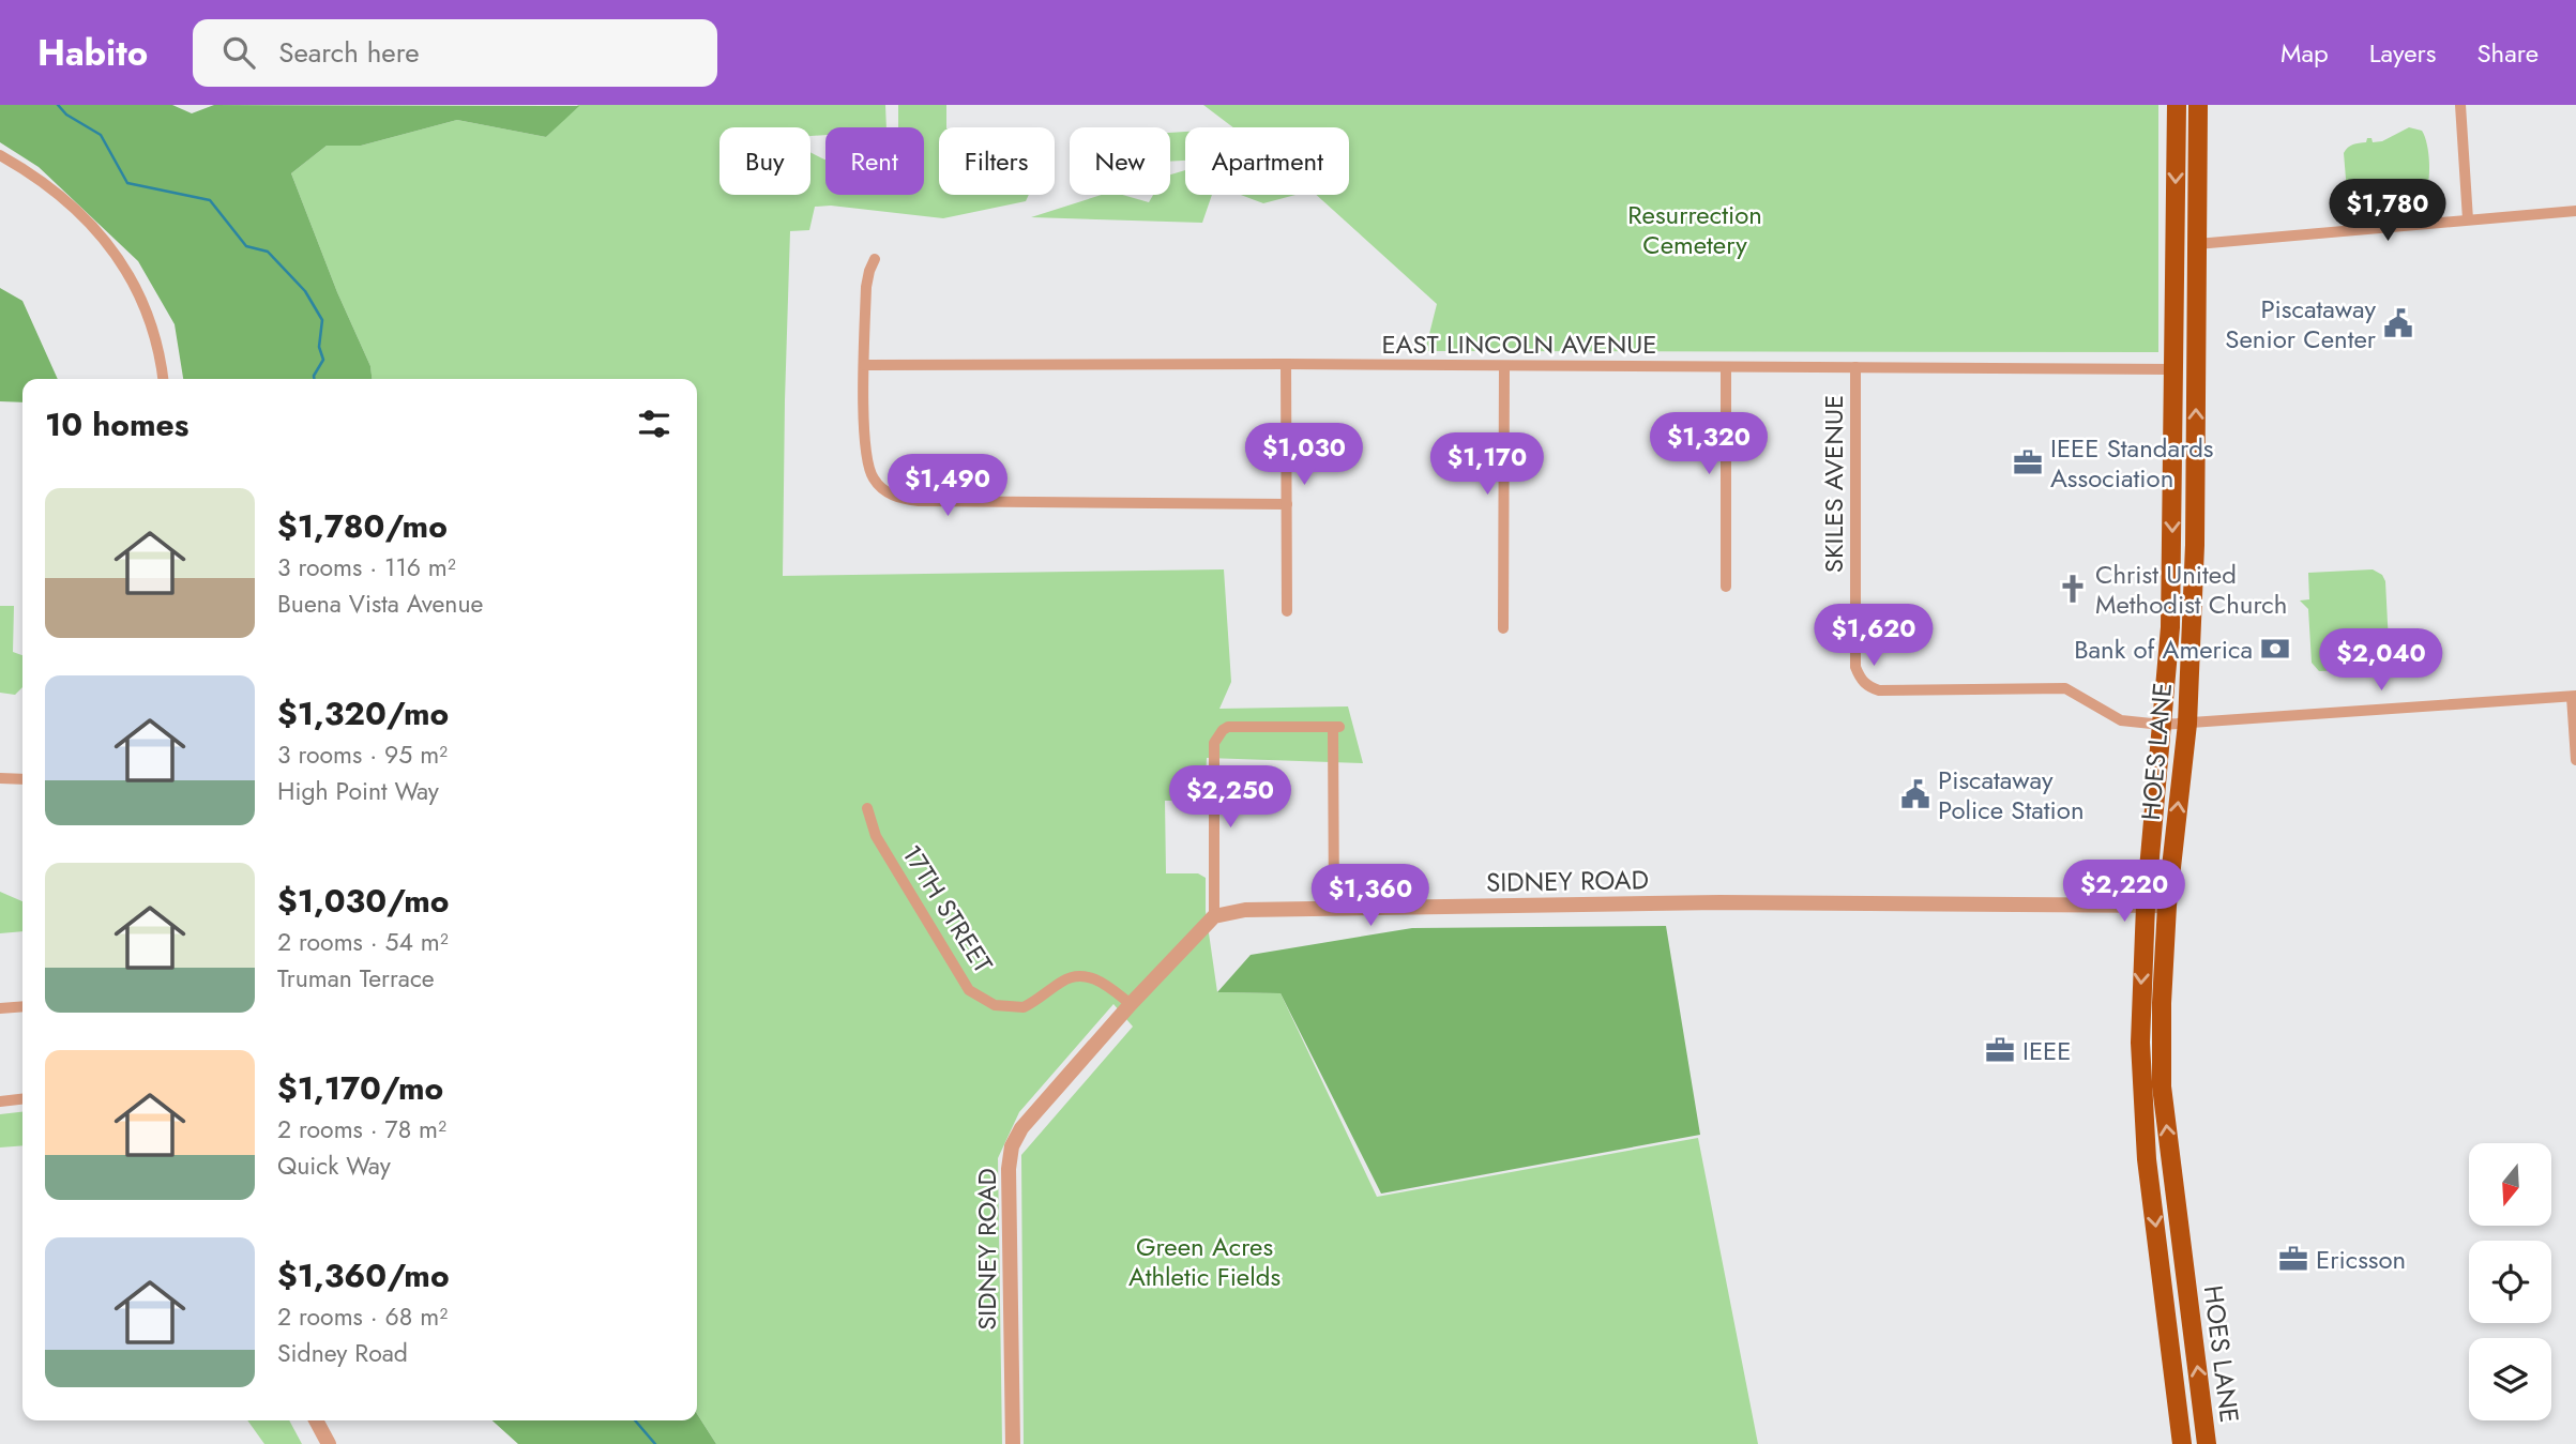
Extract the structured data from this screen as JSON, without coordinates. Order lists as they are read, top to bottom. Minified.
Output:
{"streets":{"highway":["HOES LANE"],"street":["EAST LINCOLN AVENUE","SKILES AVENUE","SIDNEY ROAD","17TH STREET"]},"crossings":[["EAST LINCOLN AVENUE","SKILES AVENUE"],["EAST LINCOLN AVENUE","HOES LANE"],["SKILES AVENUE","HOES LANE"],["HOES LANE","SIDNEY ROAD"],["SIDNEY ROAD","17TH STREET"]],"parks":["Resurrection Cemetery","Green Acres Athletic Fields"],"places":{"public building":["Piscataway Senior Center","Piscataway Police Station"],"office":["IEEE Standards Association","IEEE","Ericsson"],"church":["Christ United Methodist Church"],"bank":["Bank of America"]},"north":"bottom","page":{"header":"Habito","search":"Search here","nav":["Map","Layers","Share"],"chip":["Buy","Rent","Filters","New","Apartment"],"price":["$1,780","$1,320","$1,030","$1,170","$1,490","$1,620","$2,040","$2,250","$2,220","$1,360"],"heading":"10 homes","list":[{"name":"$1,780/mo","note":"3 rooms · 116 m² · Buena Vista Avenue"},{"name":"$1,320/mo","note":"3 rooms · 95 m² · High Point Way"},{"name":"$1,030/mo","note":"2 rooms · 54 m² · Truman Terrace"},{"name":"$1,170/mo","note":"2 rooms · 78 m² · Quick Way"},{"name":"$1,360/mo","note":"2 rooms · 68 m² · Sidney Road"}]}}
